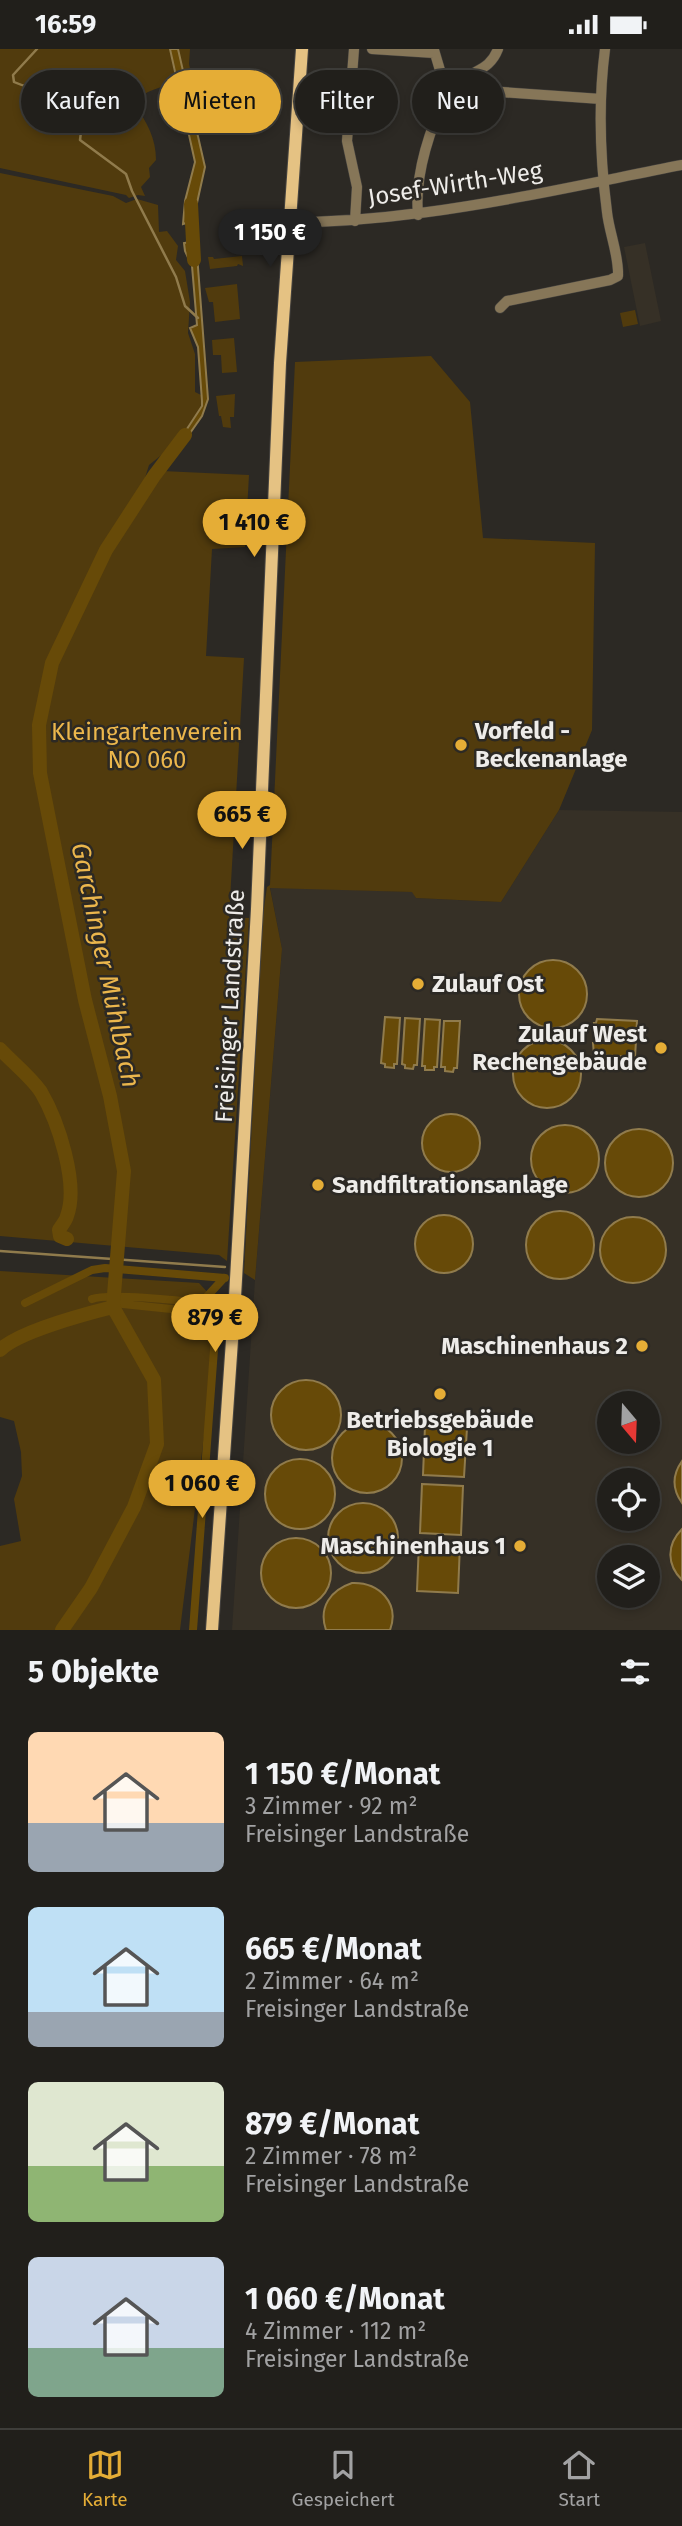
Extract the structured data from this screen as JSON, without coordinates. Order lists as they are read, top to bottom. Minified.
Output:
{"streets":{"main road":["Freisinger Landstraße"],"street":["Josef-Wirth-Weg"]},"crossings":[["Josef-Wirth-Weg","Freisinger Landstraße"]],"water":["Garchinger Mühlbach"],"parks":["Kleingartenverein NO 060"],"places":["Vorfeld - Beckenanlage","Zulauf Ost","Zulauf West Rechengebäude","Sandfiltrationsanlage","Maschinenhaus 2","Betriebsgebäude Biologie 1","Maschinenhaus 1"],"north":"bottom","page":{"status":"16:59","chip":["Kaufen","Mieten","Filter","Neu"],"price":["1 150 €","1 410 €","665 €","879 €","1 060 €"],"heading":"5 Objekte","list":[{"name":"1 150 €/Monat","note":"3 Zimmer · 92 m² · Freisinger Landstraße"},{"name":"665 €/Monat","note":"2 Zimmer · 64 m² · Freisinger Landstraße"},{"name":"879 €/Monat","note":"2 Zimmer · 78 m² · Freisinger Landstraße"},{"name":"1 060 €/Monat","note":"4 Zimmer · 112 m² · Freisinger Landstraße"}],"tabs":["Karte","Gespeichert","Start"]}}
